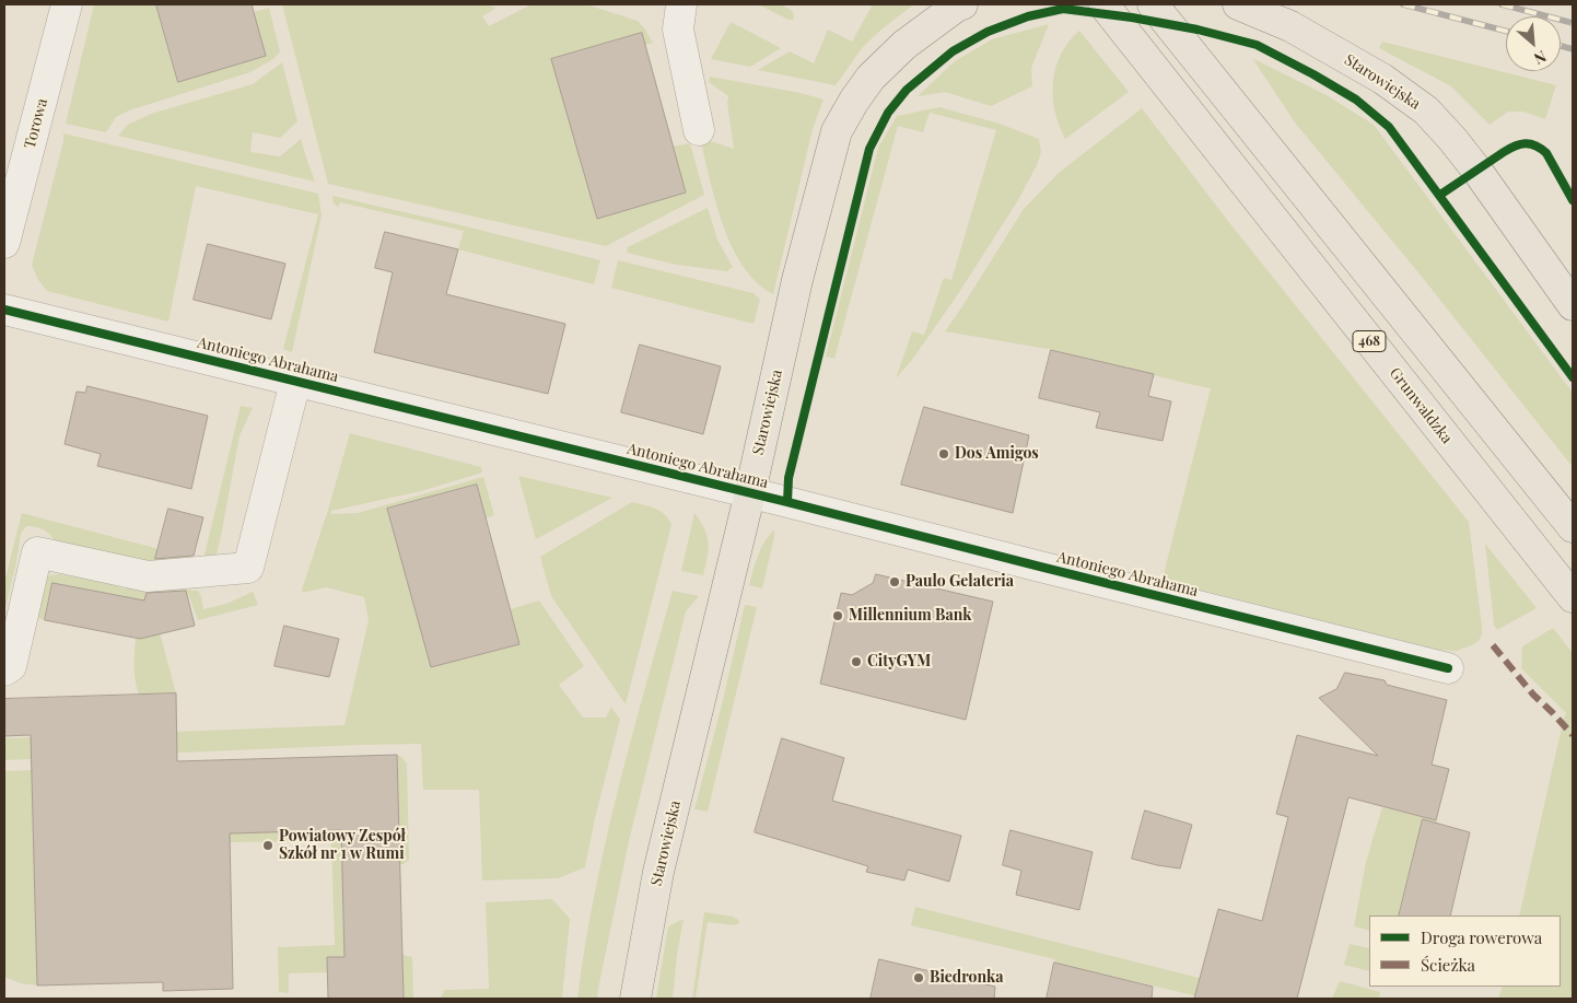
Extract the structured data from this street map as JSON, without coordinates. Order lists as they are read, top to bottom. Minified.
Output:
{"streets":{"main road":["Starowiejska","468","Grunwaldzka"],"street":["Torowa","Antoniego Abrahama"]},"crossings":[["Starowiejska","Antoniego Abrahama"]],"places":["Dos Amigos","Paulo Gelateria","Millennium Bank","CityGYM","Powiatowy Zespół Szkół nr 1 w Rumi","Biedronka"],"legend":["Droga rowerowa","Ścieżka"],"north":"bottom right"}
